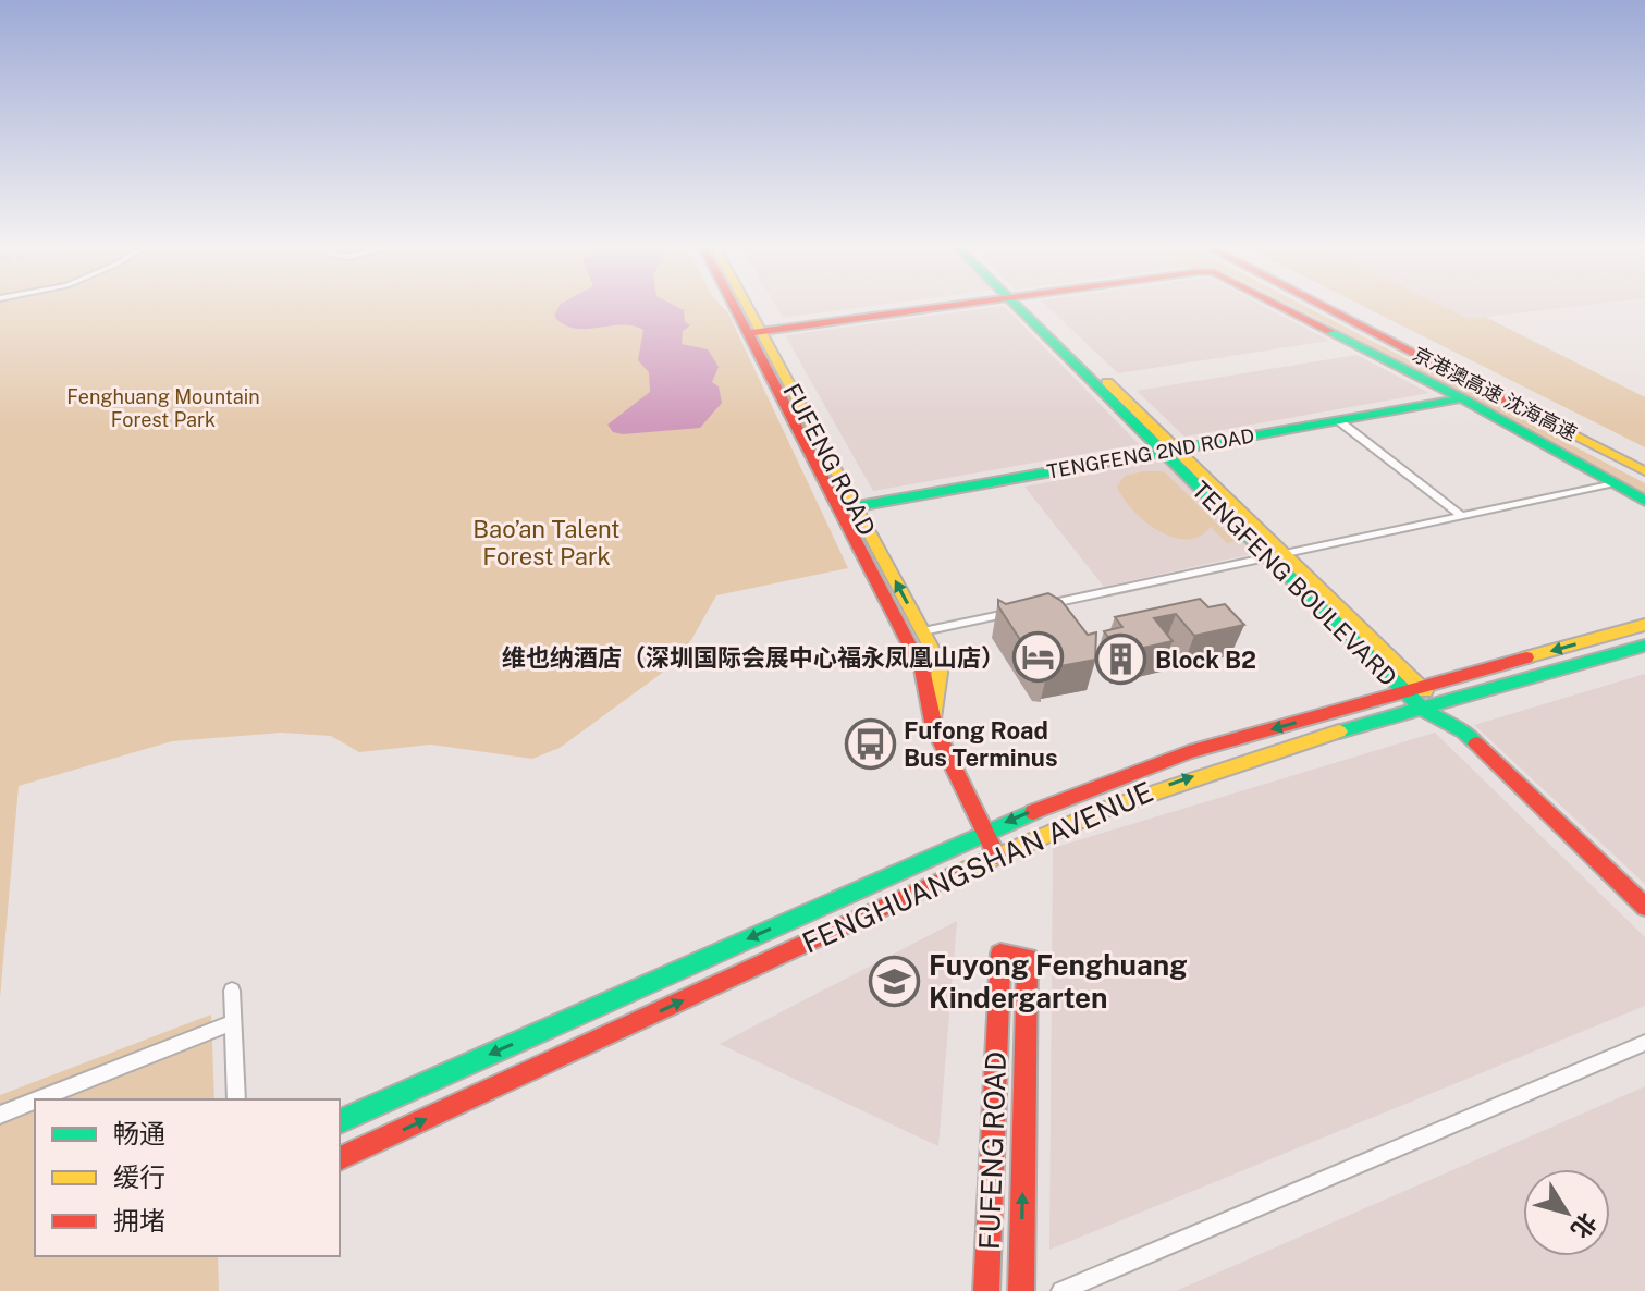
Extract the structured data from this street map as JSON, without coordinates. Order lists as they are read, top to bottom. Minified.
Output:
{"streets":{"main road":["京港澳高速 沈海高速","TENGFENG 2ND ROAD","FUFENG ROAD","TENGFENG BOULEVARD","FENGHUANGSHAN AVENUE"]},"crossings":[["TENGFENG 2ND ROAD","FUFENG ROAD"],["TENGFENG 2ND ROAD","TENGFENG BOULEVARD"],["FUFENG ROAD","FENGHUANGSHAN AVENUE"],["TENGFENG BOULEVARD","FENGHUANGSHAN AVENUE"]],"parks":["Fenghuang Mountain Forest Park","Bao’an Talent Forest Park"],"places":{"hotel":["维也纳酒店（深圳国际会展中心福永凤凰山店）"],"building":["Block B2"],"bus stop":["Fufong Road Bus Terminus"],"school or university":["Fuyong Fenghuang Kindergarten"]},"legend":["畅通","缓行","拥堵"],"north":"bottom right"}
